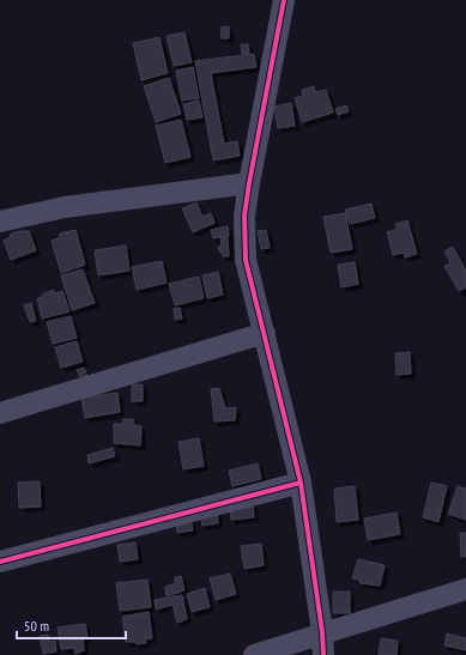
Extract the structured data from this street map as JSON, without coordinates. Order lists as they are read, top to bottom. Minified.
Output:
{"scale_bar":"50 m"}
